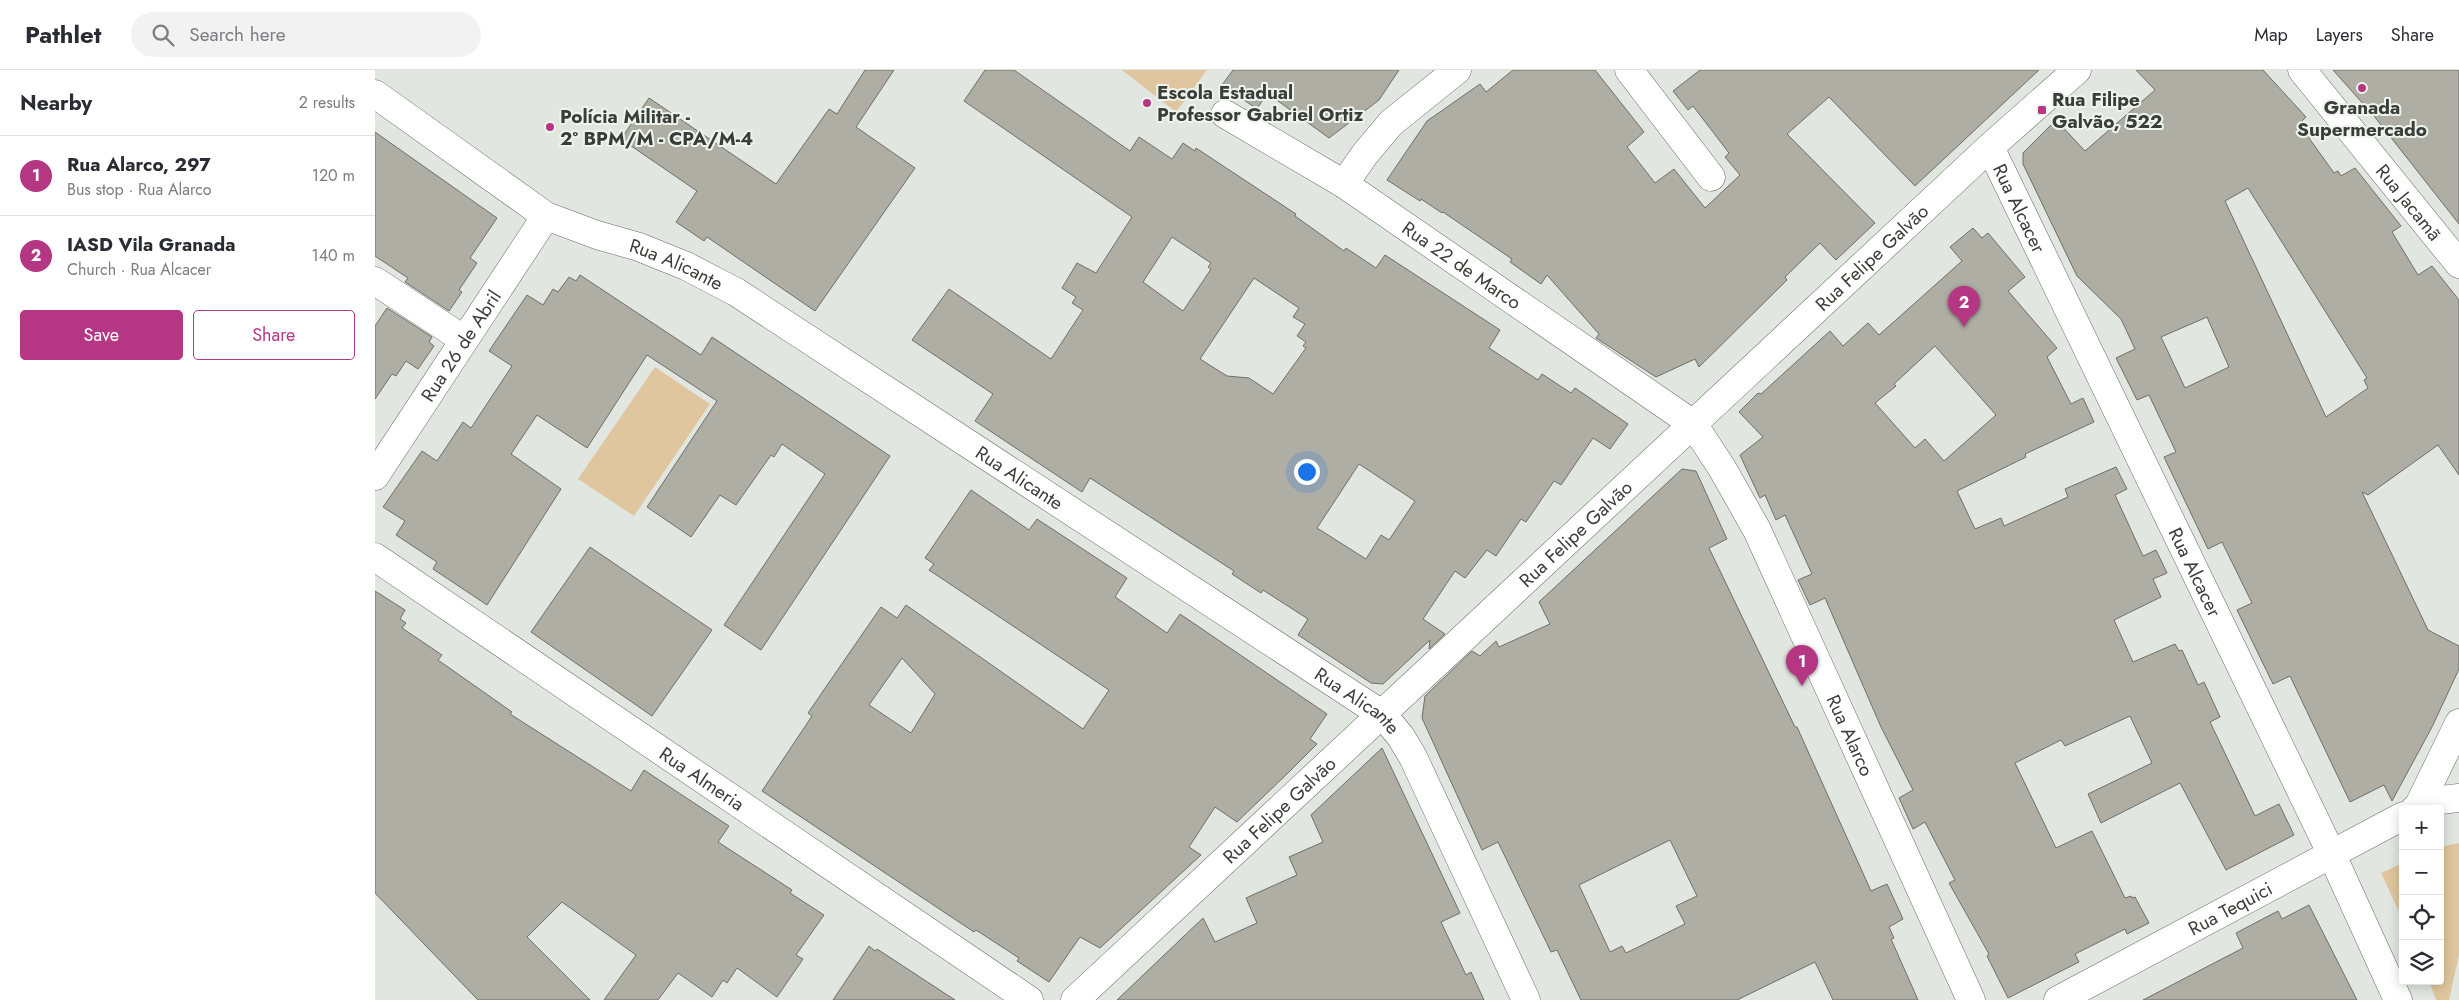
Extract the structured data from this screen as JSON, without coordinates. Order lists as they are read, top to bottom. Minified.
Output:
{"streets":{"street":["Rua Jacamã","Rua Alcacer","Rua Felipe Galvão","Rua Alicante","Rua 22 de Marco","Rua 26 de Abril","Rua Alarco","Rua Almeria","Rua Tequici"]},"crossings":[["Rua Alcacer","Rua Felipe Galvão"],["Rua Alcacer","Rua Tequici"],["Rua Felipe Galvão","Rua Alicante"],["Rua Felipe Galvão","Rua 22 de Marco"],["Rua Felipe Galvão","Rua Alarco"],["Rua Alicante","Rua 26 de Abril"],["Rua 22 de Marco","Rua Alarco"]],"places":{"other":["Granada Supermercado","Escola Estadual Professor Gabriel Ortiz","Polícia Militar - 2º BPM/M - CPA/M-4"],"transit":["Rua Filipe Galvão, 522"]},"page":{"header":"Pathlet","search":"Search here","nav":["Map","Layers","Share"],"heading":["Nearby","2 results"],"list":[{"mark":"1","name":"Rua Alarco, 297","note":"Bus stop · Rua Alarco","value":"120 m"},{"mark":"2","name":"IASD Vila Granada","note":"Church · Rua Alcacer","value":"140 m"}],"pins":["2","1"],"buttons":["Save","Share"],"map_buttons":["+","−"]}}
